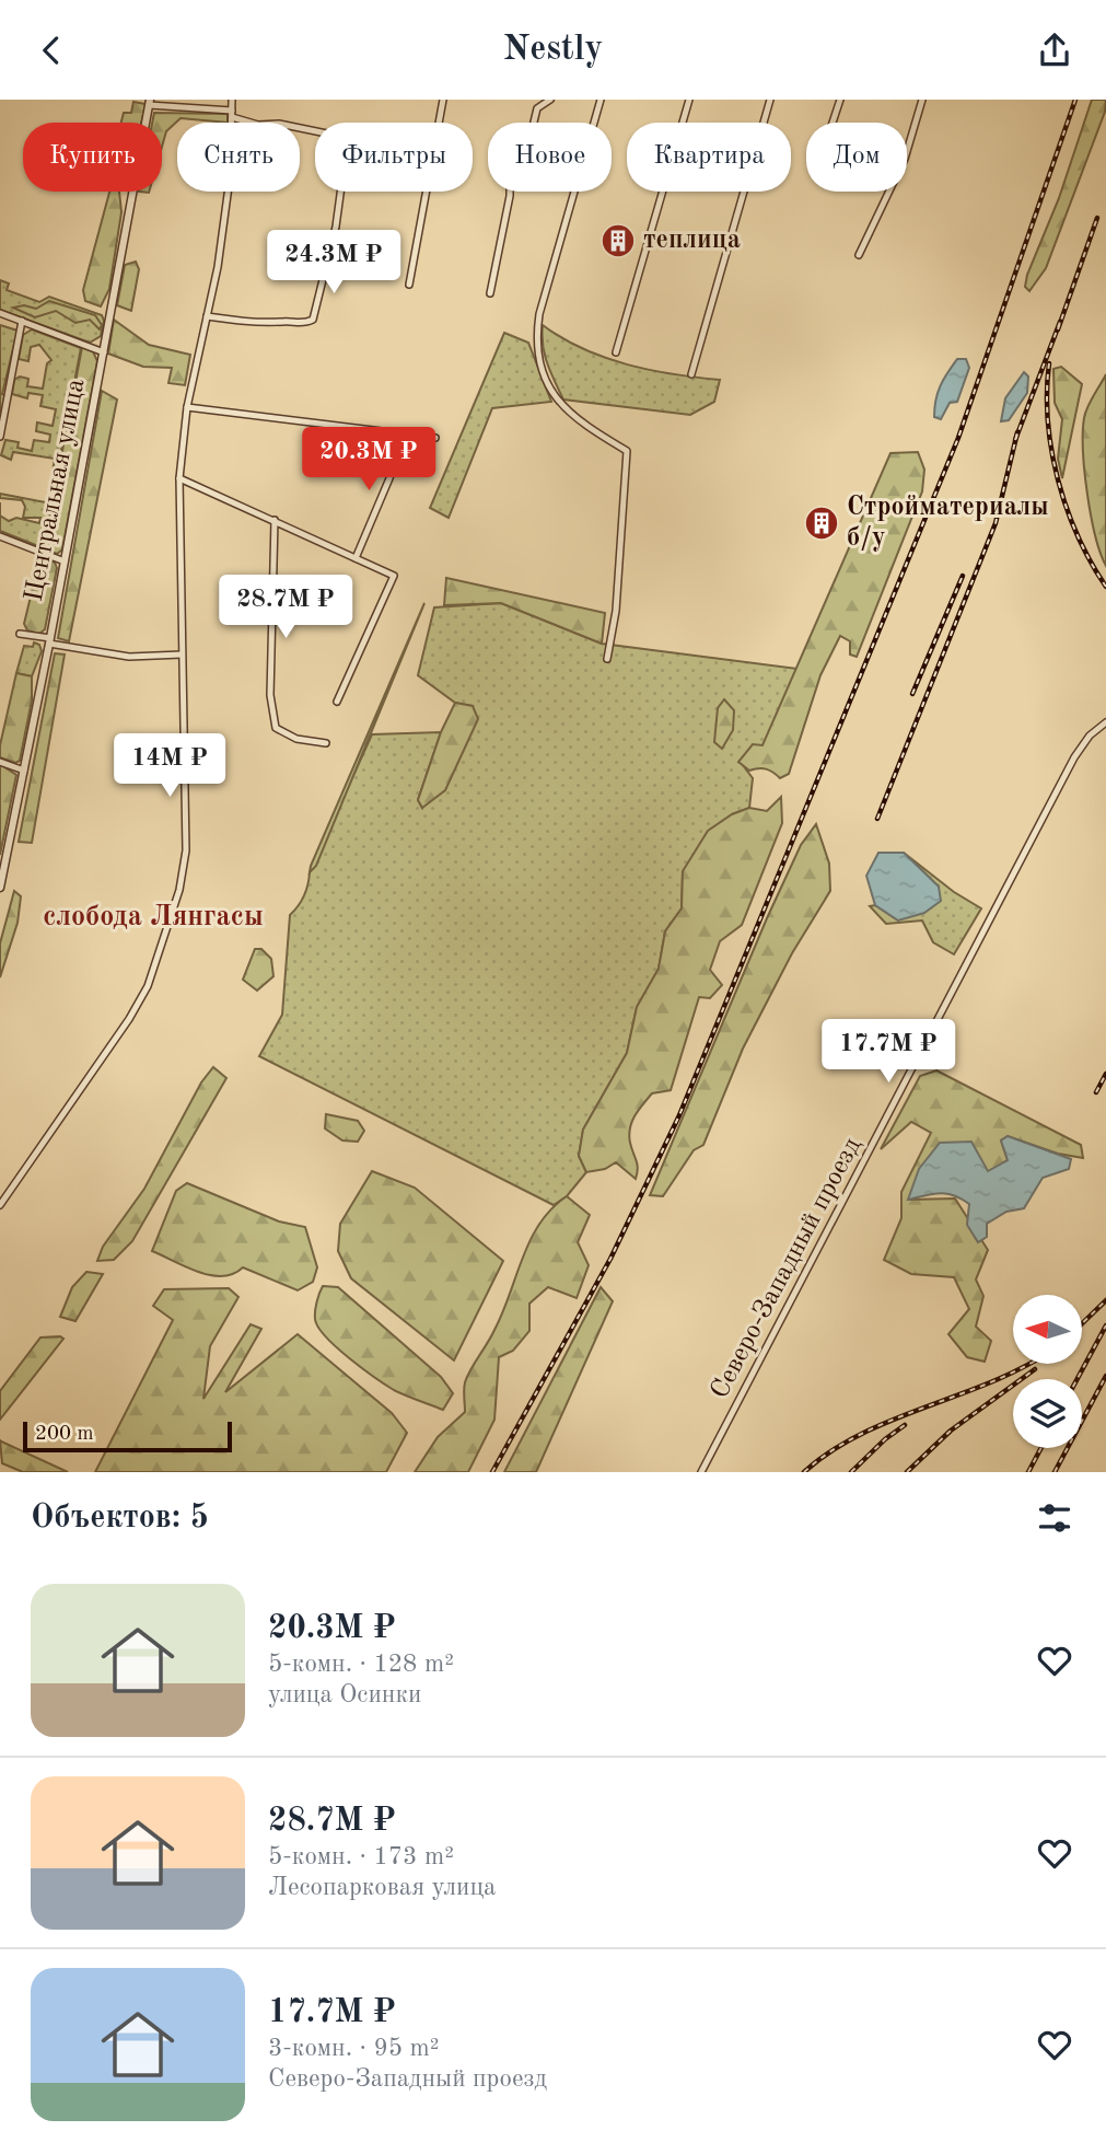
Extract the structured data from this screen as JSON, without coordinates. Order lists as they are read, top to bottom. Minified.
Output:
{"streets":{"street":["Центральная улица","Северо-Западный проезд"]},"districts":["слобода Лянгасы"],"places":{"building":["теплица","Стройматериалы б/у"]},"scale_bar":"200 m","north":"left","page":{"header":"Nestly","chip":["Купить","Снять","Фильтры","Новое","Квартира","Дом"],"price":["24.3M ₽","20.3M ₽","28.7M ₽","14M ₽","17.7M ₽"],"scale":"200 m","heading":"Объектов: 5","list":[{"name":"20.3M ₽","note":"5-комн. · 128 m² · улица Осинки"},{"name":"28.7M ₽","note":"5-комн. · 173 m² · Лесопарковая улица"},{"name":"17.7M ₽","note":"3-комн. · 95 m² · Северо-Западный проезд"}]}}
